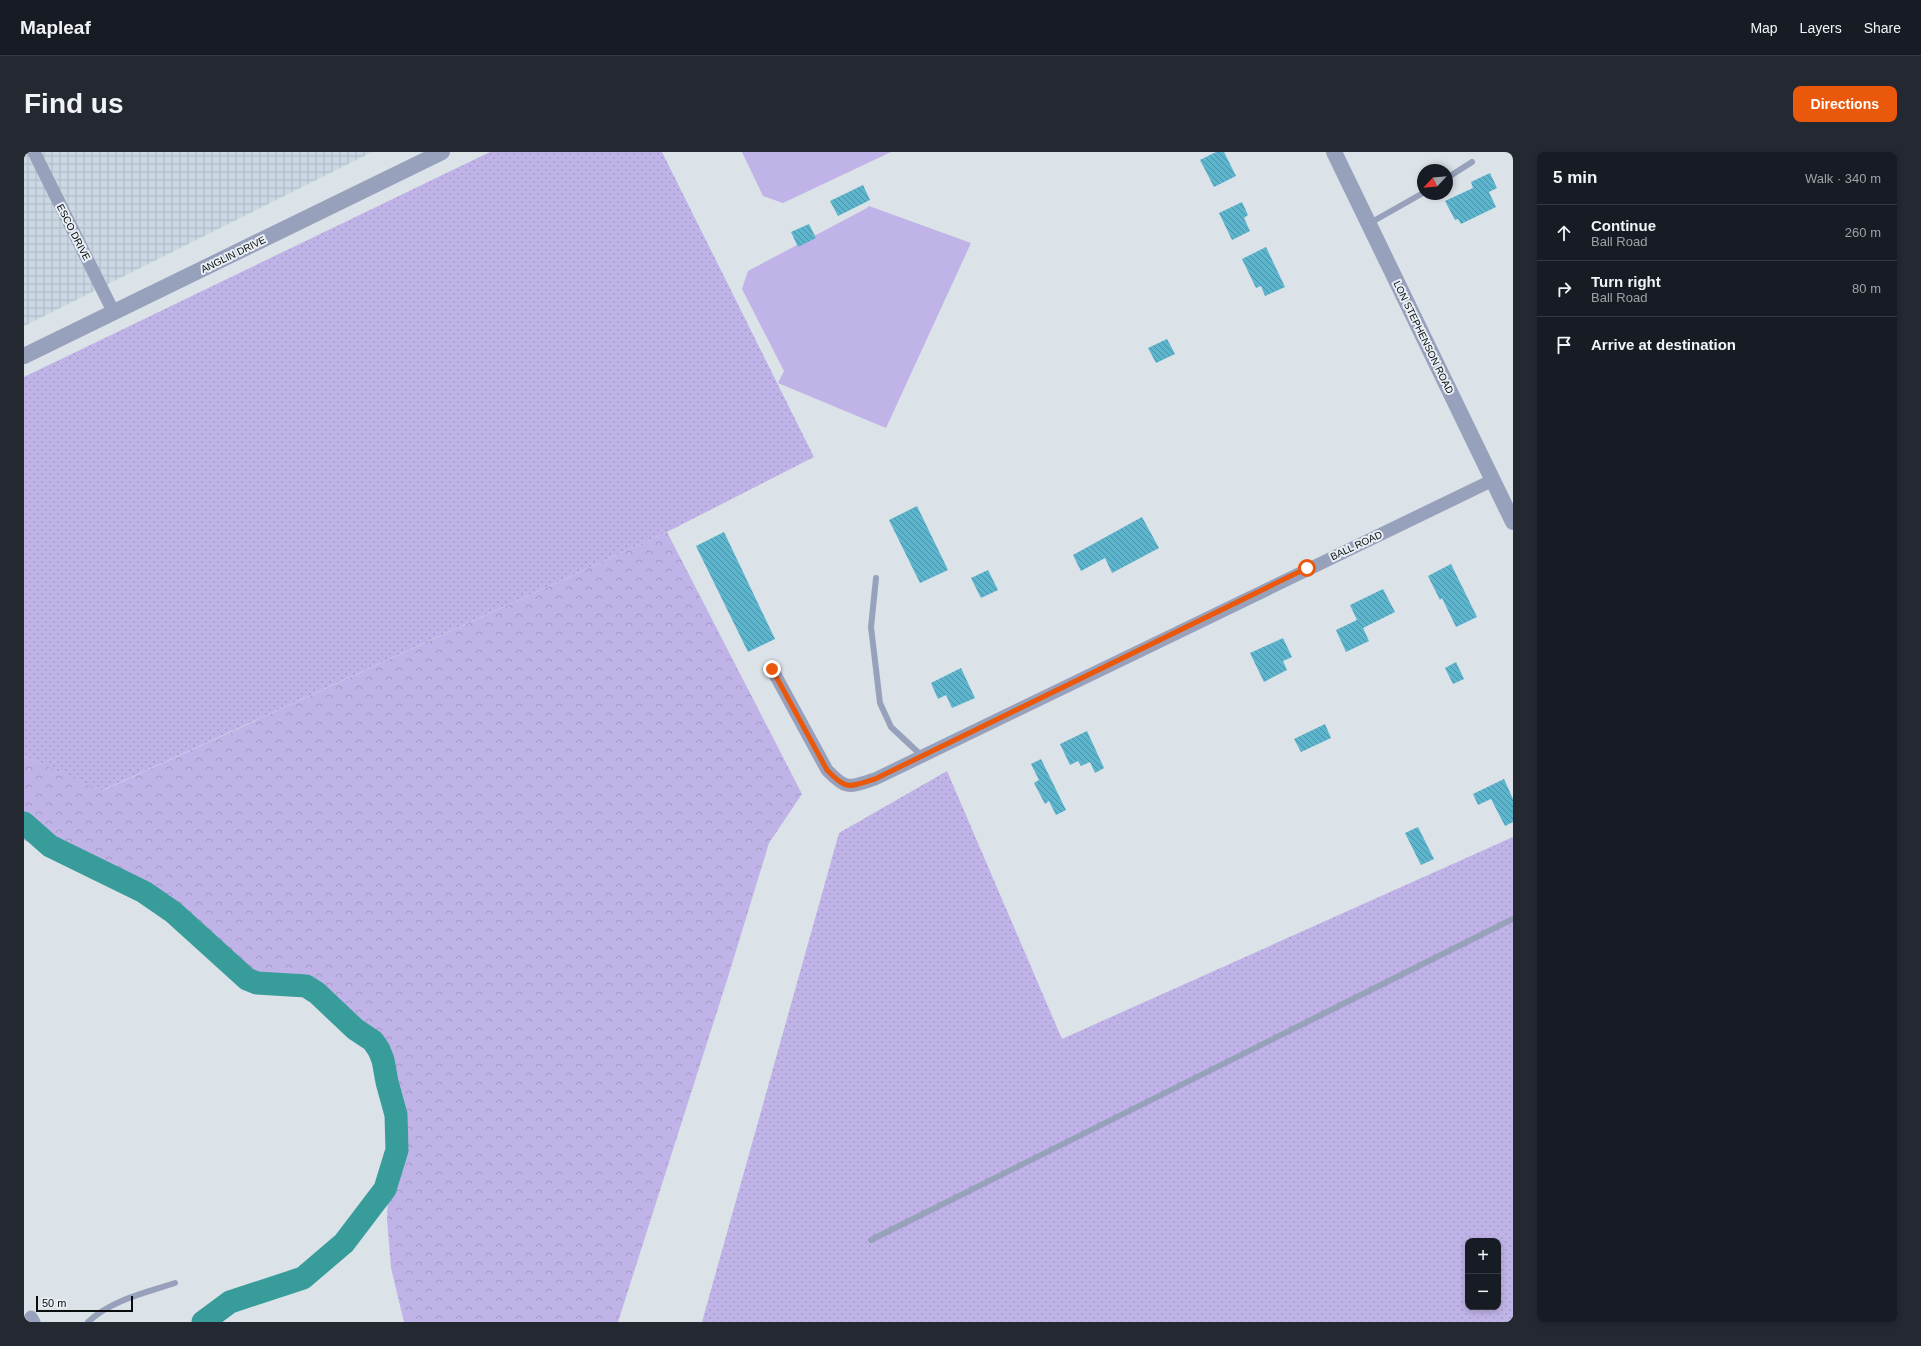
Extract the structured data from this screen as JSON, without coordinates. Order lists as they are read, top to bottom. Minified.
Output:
{"streets":{"street":["ESCO DRIVE","ANGLIN DRIVE","LON STEPHENSON ROAD","BALL ROAD"]},"crossings":[["ESCO DRIVE","ANGLIN DRIVE"],["LON STEPHENSON ROAD","BALL ROAD"]],"scale_bar":"50 m","north":"bottom left","page":{"header":"Mapleaf","nav":["Map","Layers","Share"],"buttons":"Directions","title":"Find us","heading":["5 min","Walk · 340 m"],"list":[["Continue","Ball Road","260 m"],["Turn right","Ball Road","80 m"],"Arrive at destination"],"map_buttons":["+","−"],"scale":"50 m"}}
